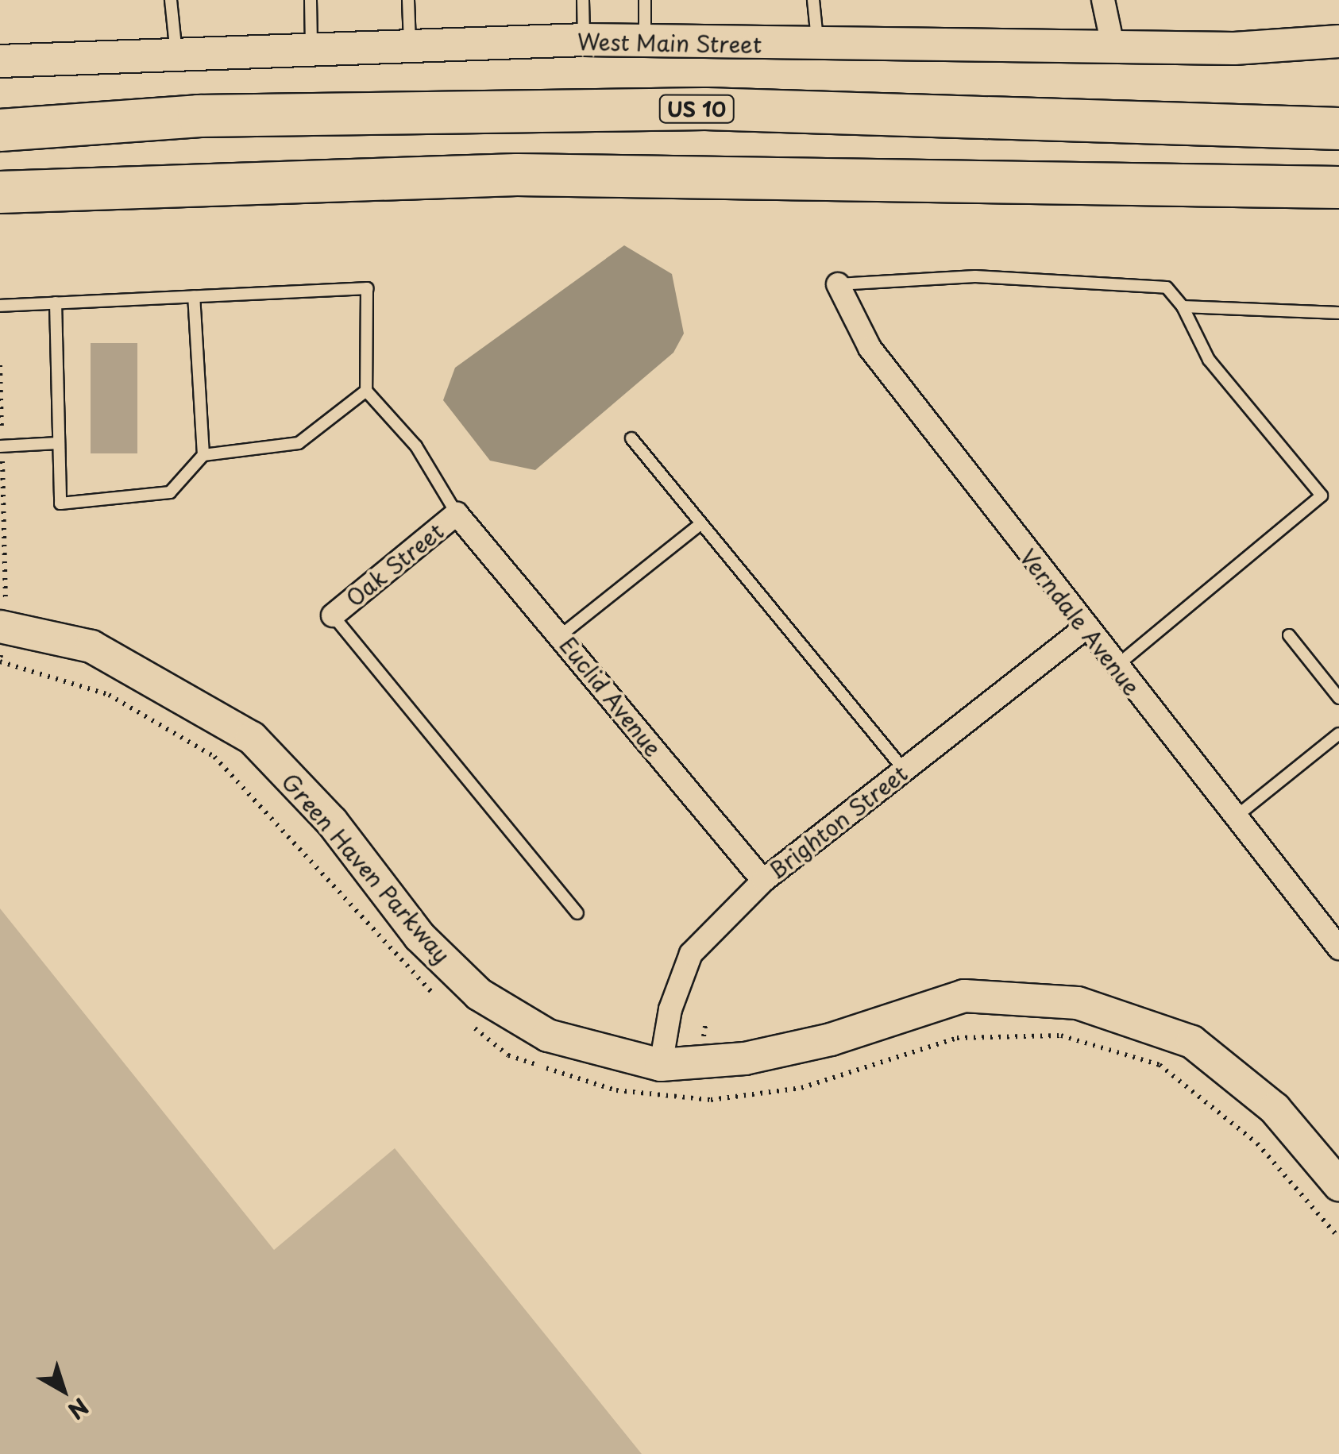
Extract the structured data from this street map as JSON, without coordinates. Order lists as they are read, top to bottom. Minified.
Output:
{"streets":{"highway":["US 10"],"street":["West Main Street","Oak Street","Verndale Avenue","Euclid Avenue","Brighton Street","Green Haven Parkway"]},"crossings":[["Oak Street","Euclid Avenue"],["Verndale Avenue","Brighton Street"],["Euclid Avenue","Brighton Street"],["Brighton Street","Green Haven Parkway"]],"north":"bottom right"}
